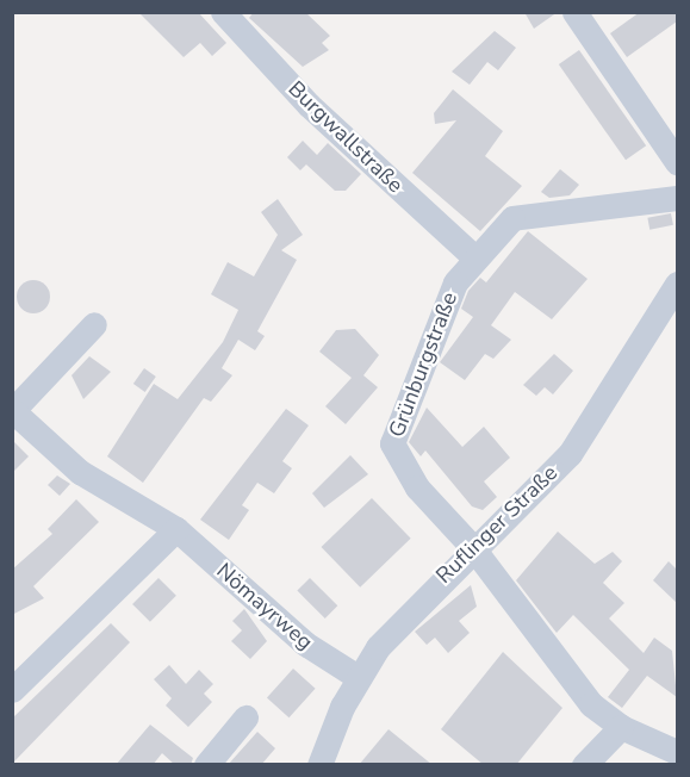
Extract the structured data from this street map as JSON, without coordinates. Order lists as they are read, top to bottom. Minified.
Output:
{"streets":{"street":["Burgwallstraße","Grünburgstraße","Ruflinger Straße","Nömayrweg"]},"crossings":[["Burgwallstraße","Grünburgstraße"],["Grünburgstraße","Ruflinger Straße"],["Ruflinger Straße","Nömayrweg"]]}
